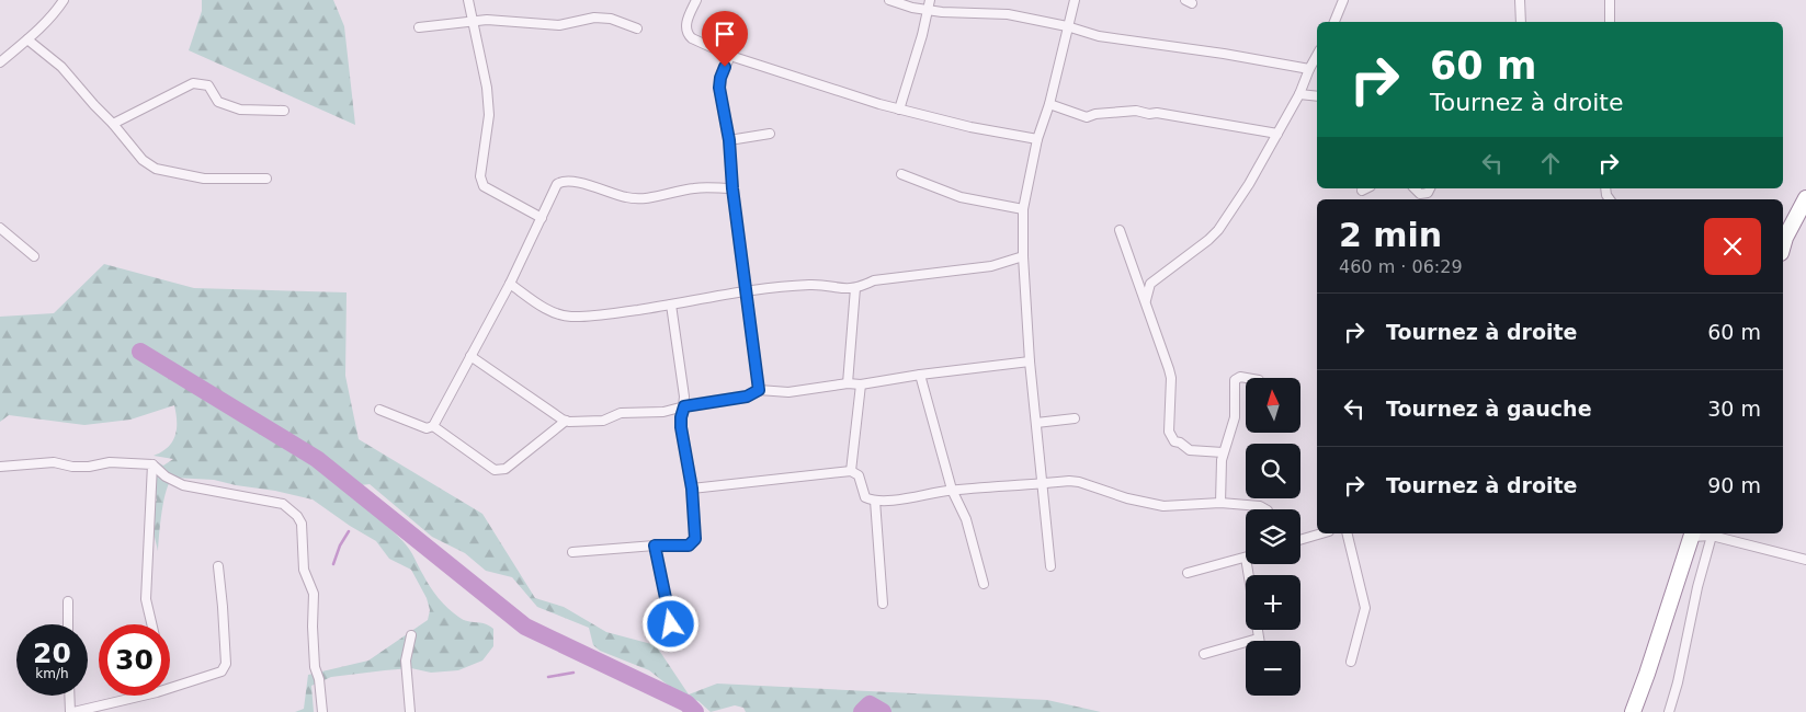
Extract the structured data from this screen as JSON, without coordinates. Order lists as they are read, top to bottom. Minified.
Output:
{"north":"top","page":{"turn":["60 m","Tournez à droite"],"heading":["2 min","460 m · 06:29"],"list":[{"name":"Tournez à droite","value":"60 m"},{"name":"Tournez à gauche","value":"30 m"},{"name":"Tournez à droite","value":"90 m"}],"map_buttons":["+","−"],"speed":"20 km/h","limit":"30"}}
